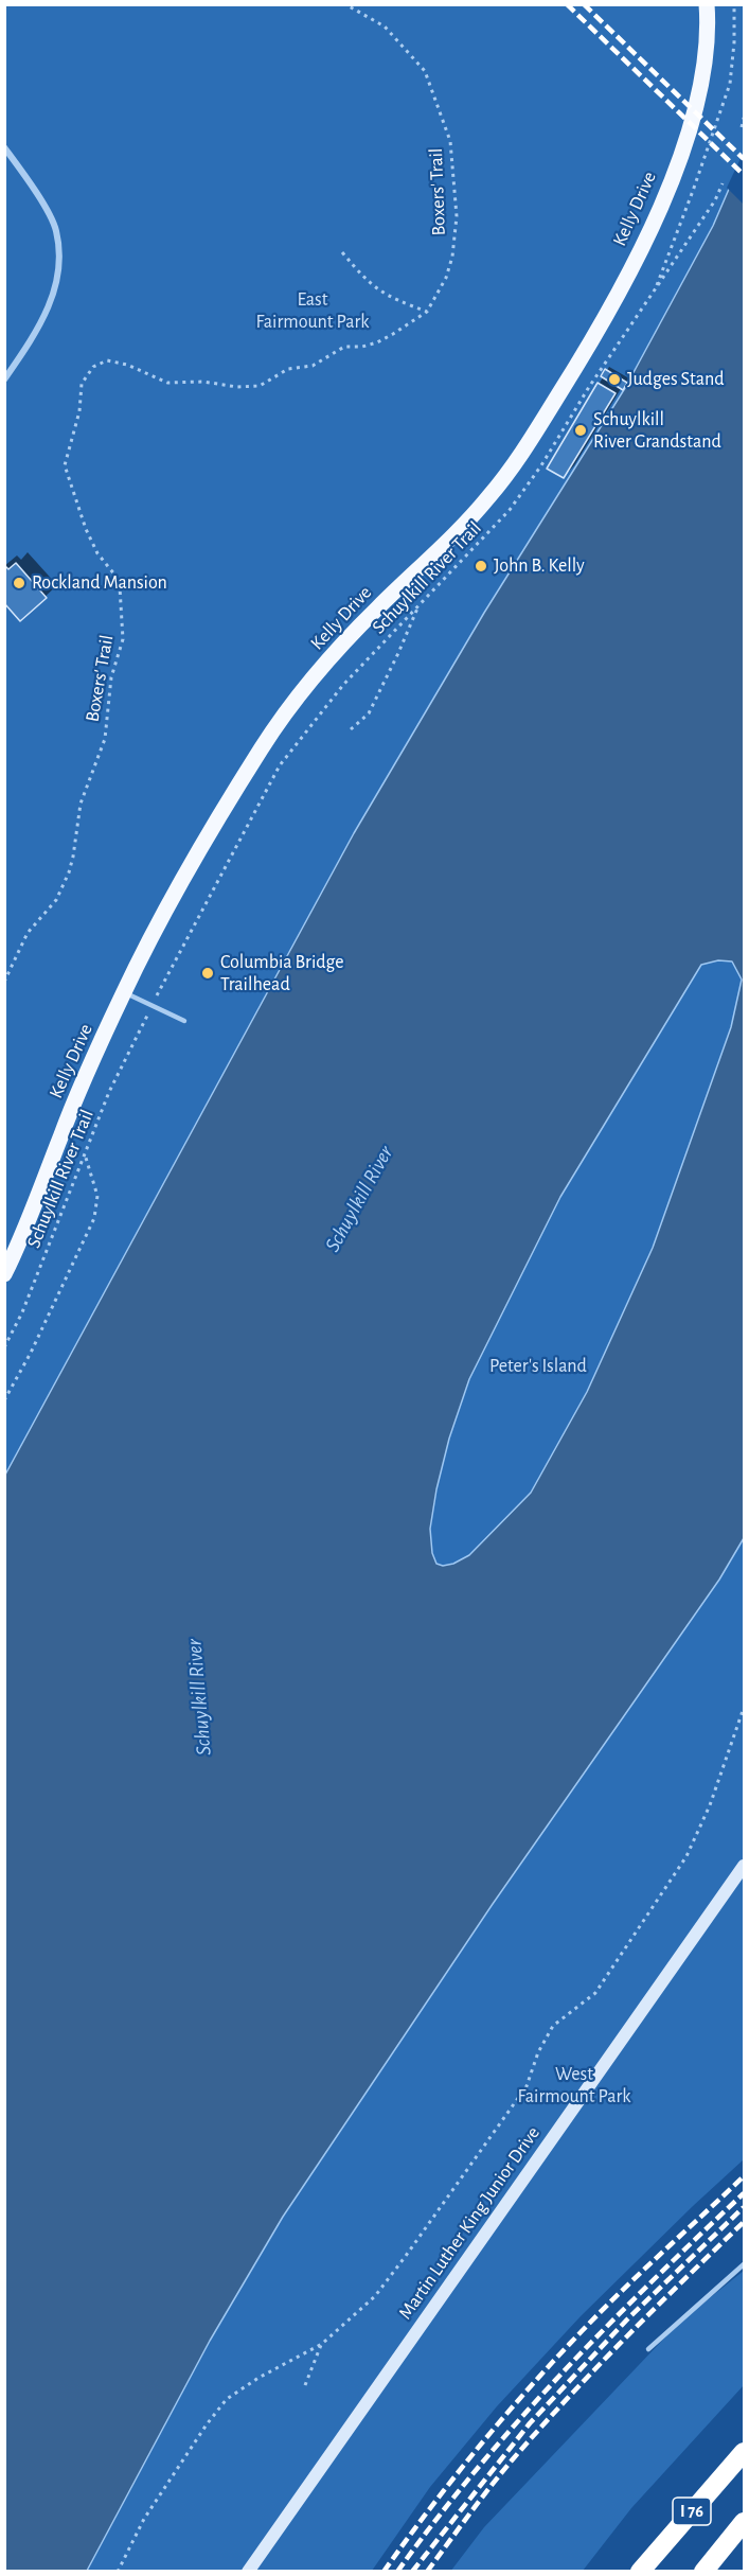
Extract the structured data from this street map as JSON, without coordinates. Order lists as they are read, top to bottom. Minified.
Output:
{"streets":{"highway":["I 76"],"main road":["Kelly Drive","Martin Luther King Junior Drive"],"path":["Boxers' Trail","Schuylkill River Trail"]},"water":["Schuylkill River"],"parks":["East Fairmount Park","Peter's Island","West Fairmount Park"],"places":["Judges Stand","Schuylkill River Grandstand","John B. Kelly","Rockland Mansion","Columbia Bridge Trailhead"]}
